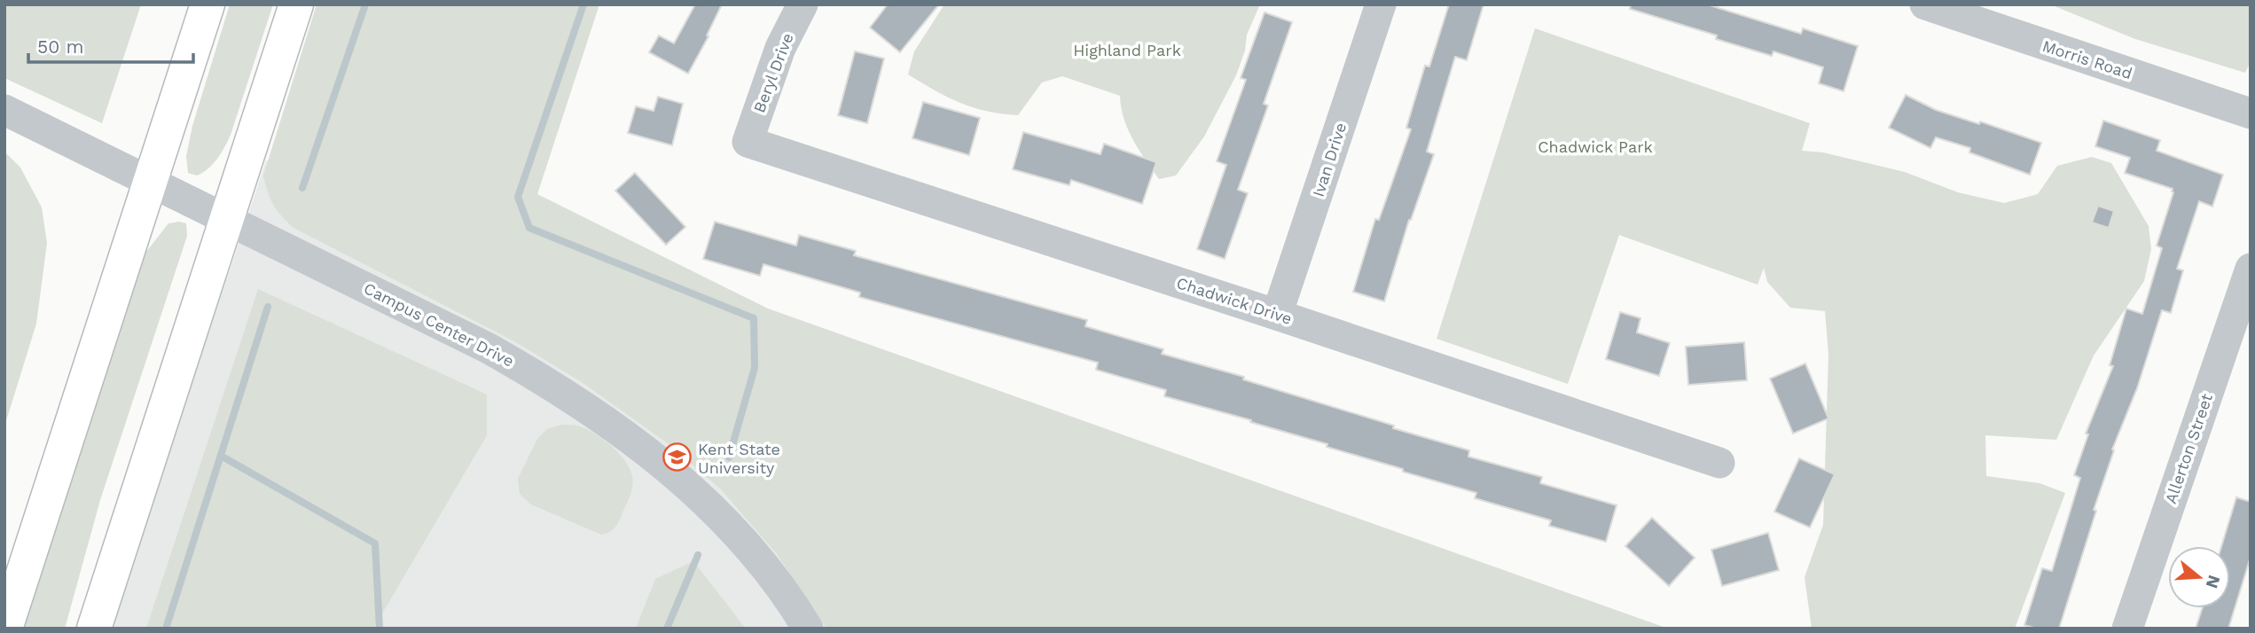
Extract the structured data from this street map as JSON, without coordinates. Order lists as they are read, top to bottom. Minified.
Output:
{"streets":{"street":["Morris Road","Beryl Drive","Ivan Drive","Chadwick Drive","Campus Center Drive","Allerton Street"]},"crossings":[["Beryl Drive","Chadwick Drive"],["Ivan Drive","Chadwick Drive"]],"parks":["Highland Park","Chadwick Park"],"places":{"school or university":["Kent State University"]},"scale_bar":"50 m","north":"right"}
